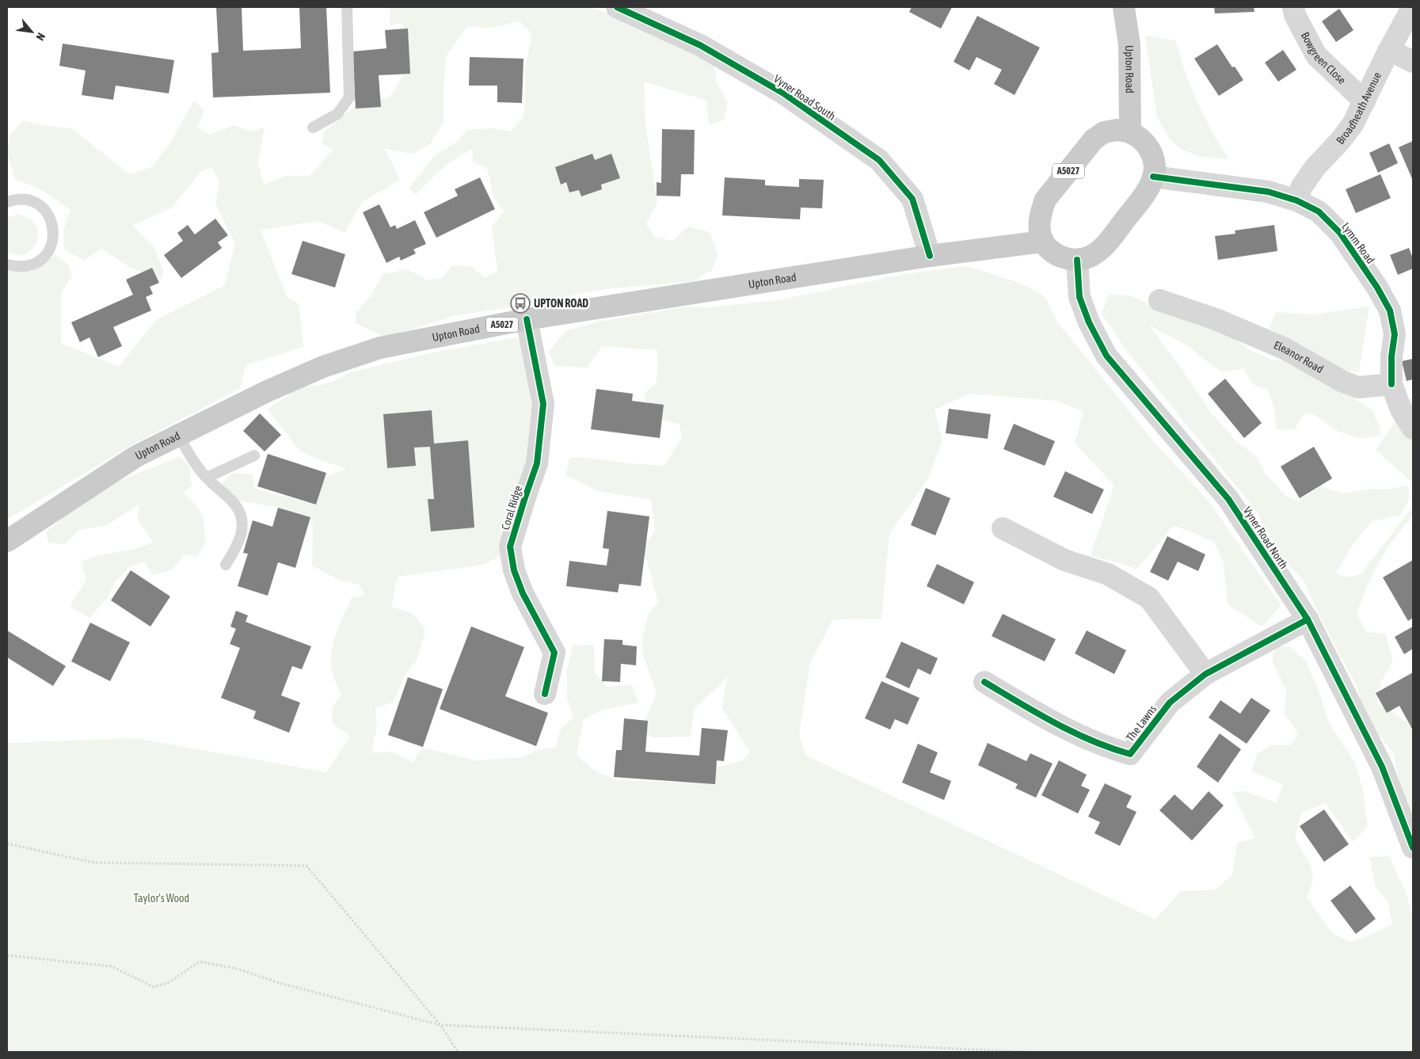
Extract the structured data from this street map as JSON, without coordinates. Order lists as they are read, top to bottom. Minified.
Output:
{"streets":{"main road":["Upton Road","A5027"],"street":["Bowgreen Close","Vyner Road South","Broadheath Avenue","Lymm Road","Eleanor Road","Coral Ridge","Vyner Road North","The Lawns"]},"crossings":[["Bowgreen Close","Broadheath Avenue"],["Upton Road","Vyner Road South"],["Upton Road","A5027"],["Upton Road","Coral Ridge"],["Broadheath Avenue","Lymm Road"],["Lymm Road","Eleanor Road"],["Vyner Road North","The Lawns"]],"parks":["Taylor's Wood"],"places":{"bus stop":["UPTON ROAD"]},"north":"bottom right"}
